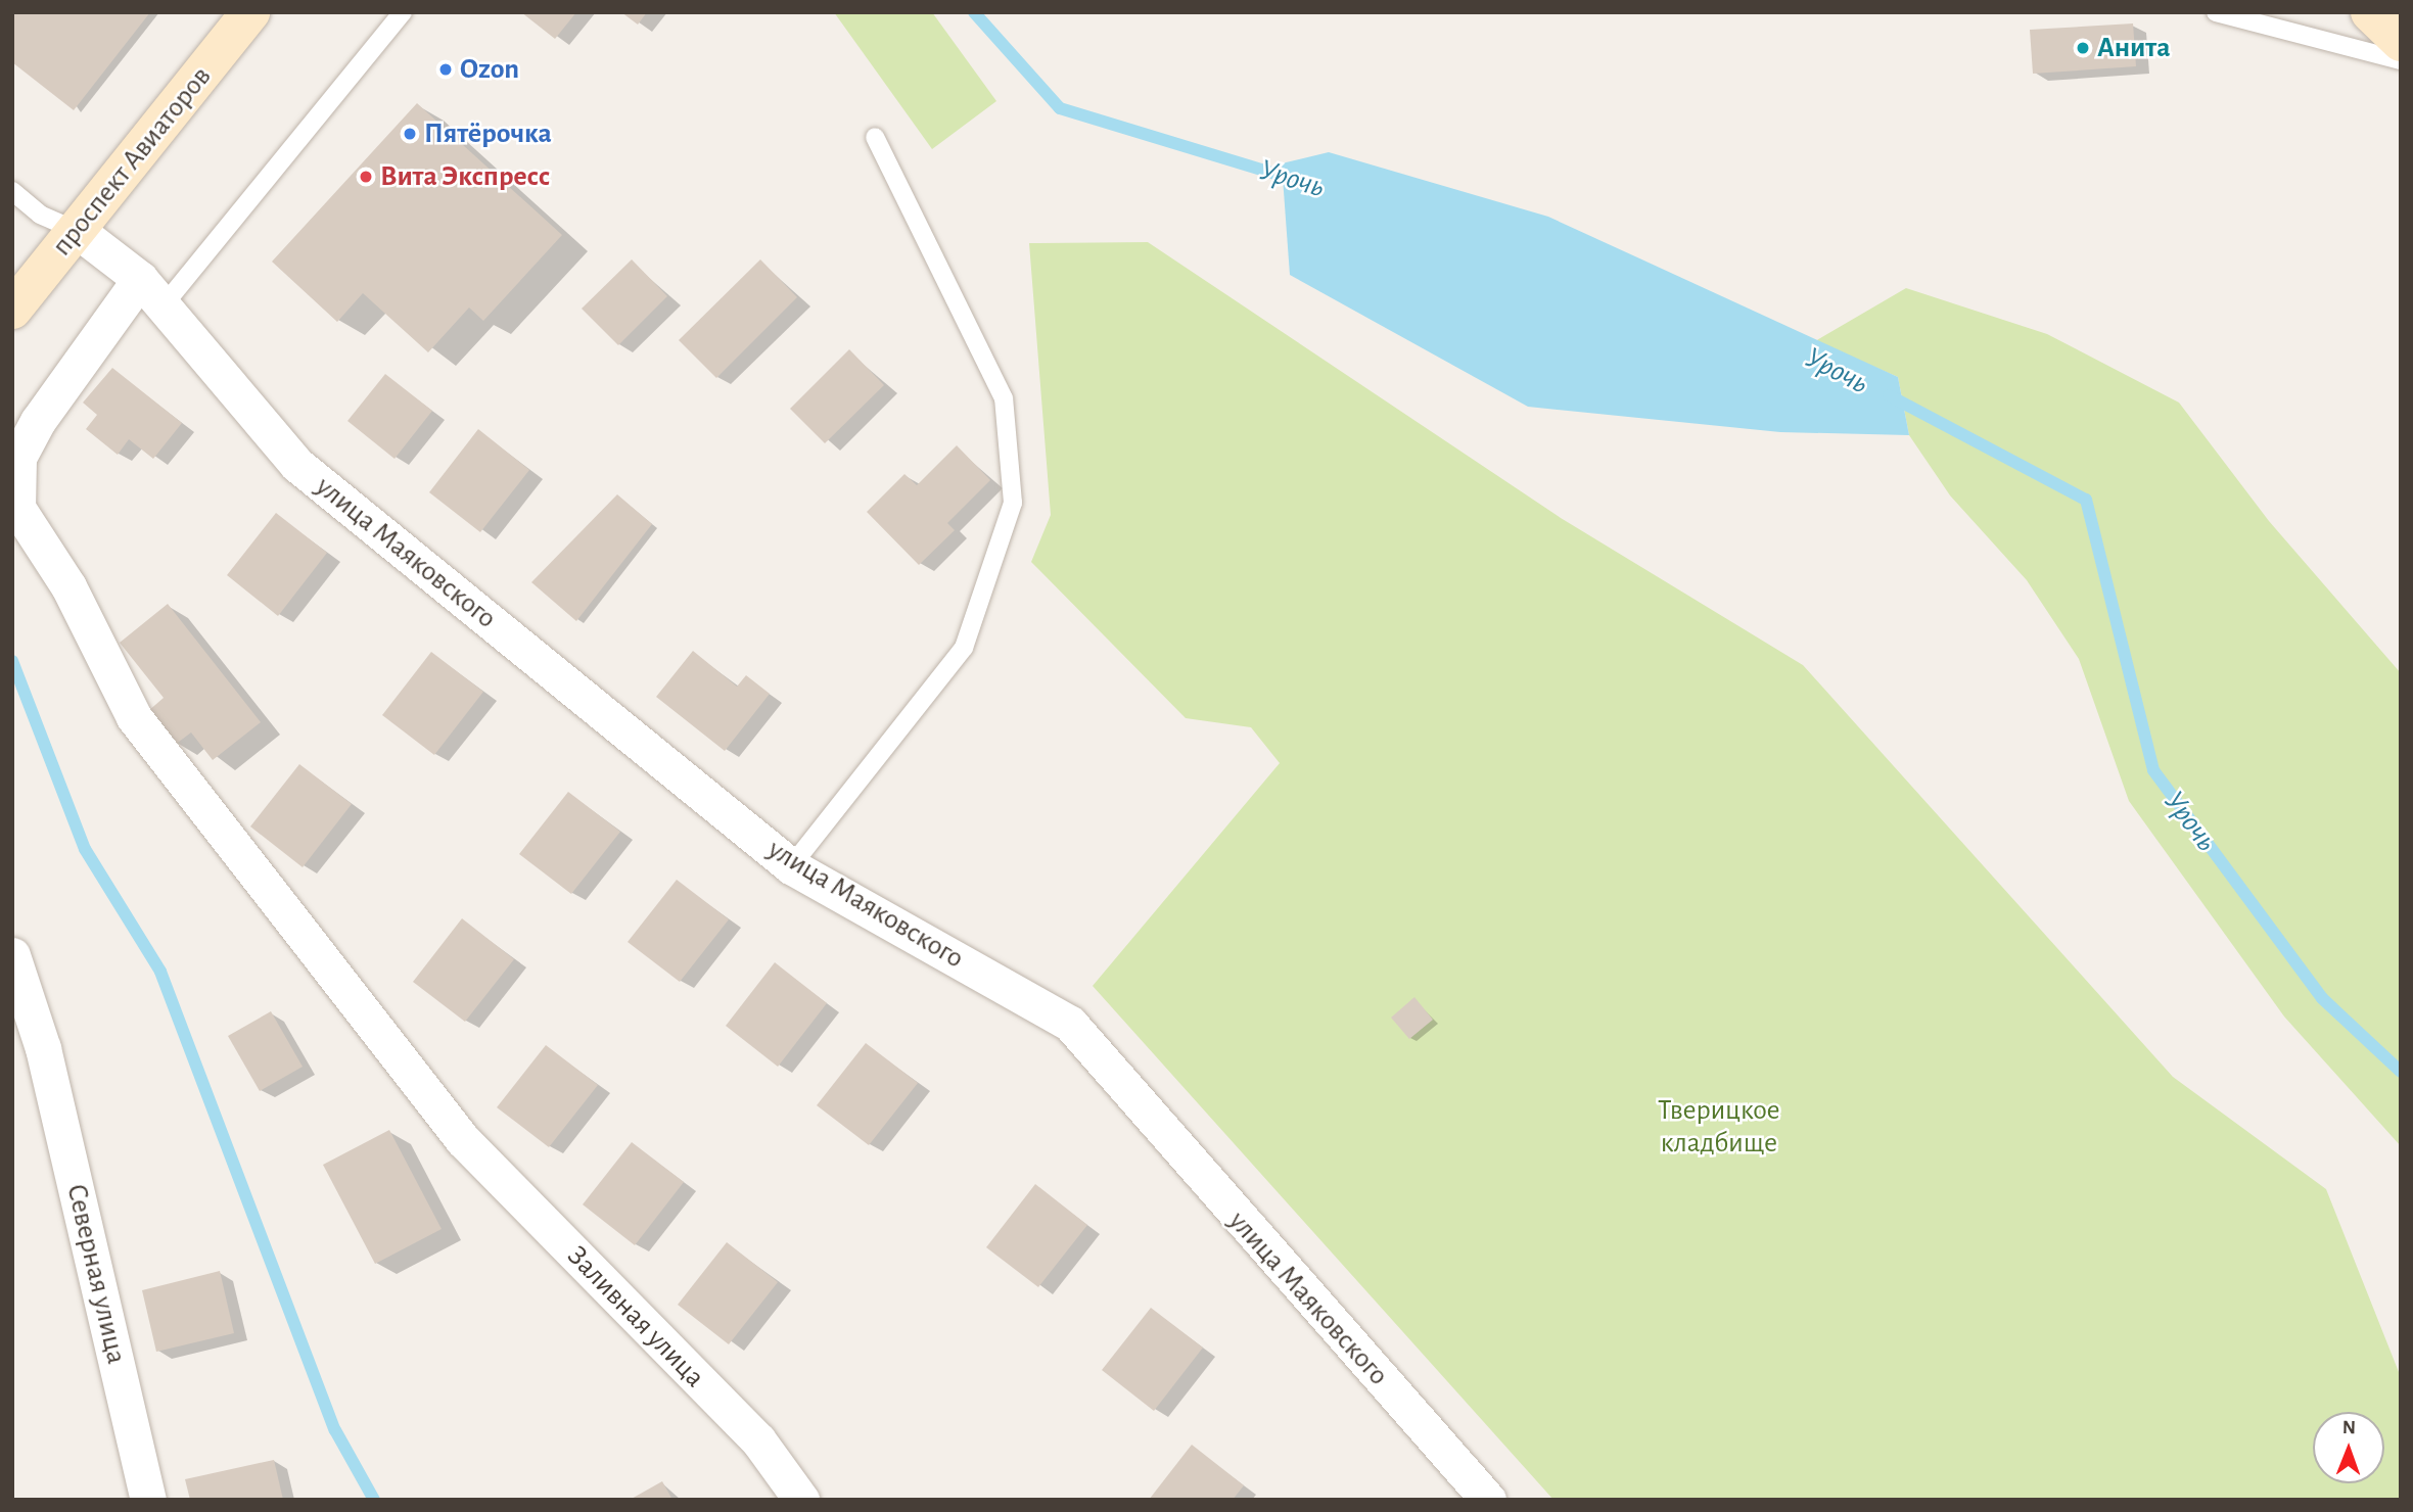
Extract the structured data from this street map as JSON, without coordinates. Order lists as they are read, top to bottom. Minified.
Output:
{"streets":{"street":["проспект Авиаторов","улица Маяковского","Северная улица","Заливная улица"]},"crossings":[["проспект Авиаторов","улица Маяковского"],["улица Маяковского","Заливная улица"]],"water":["Урочь"],"parks":["Тверицкое кладбище"],"places":["Анита","Ozon","Пятёрочка","Вита Экспресс"],"north":"top"}
